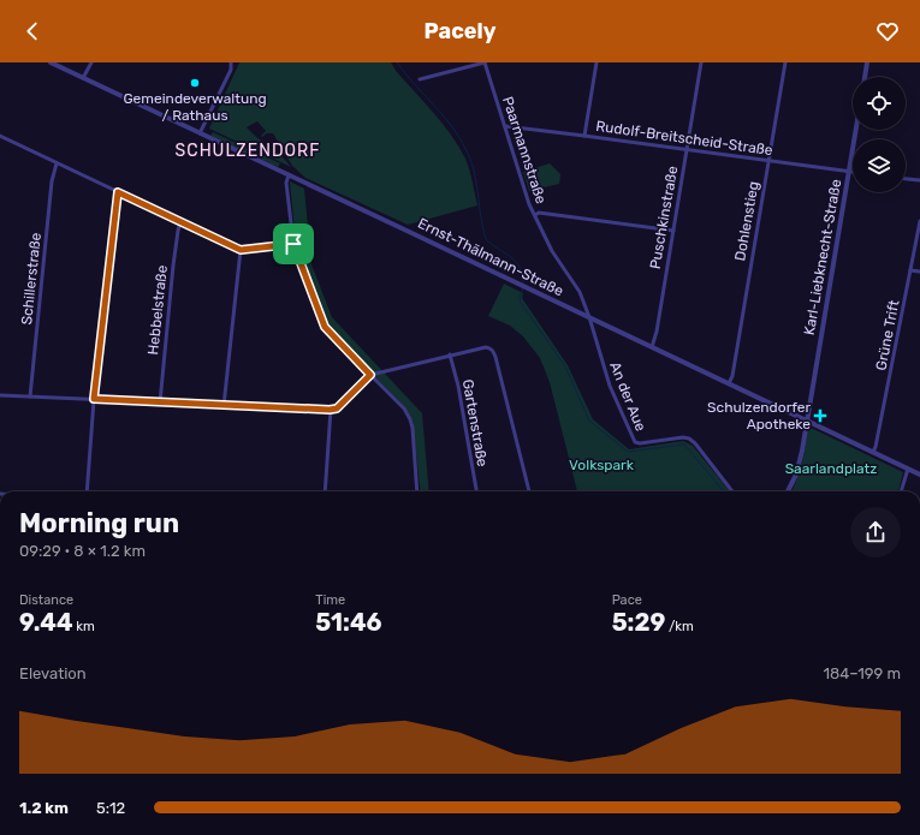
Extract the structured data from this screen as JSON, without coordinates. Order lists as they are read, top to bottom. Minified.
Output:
{"streets":{"street":["Rudolf-Breitscheid-Straße","Paarmannstraße","Puschkinstraße","Dohlenstieg","Ernst-Thälmann-Straße","Karl-Liebknecht-Straße","Schillerstraße","Hebbelstraße","Grüne Trift","An der Aue","Gartenstraße"]},"crossings":[["Rudolf-Breitscheid-Straße","Paarmannstraße"],["Rudolf-Breitscheid-Straße","Puschkinstraße"],["Rudolf-Breitscheid-Straße","Dohlenstieg"],["Rudolf-Breitscheid-Straße","Karl-Liebknecht-Straße"],["Paarmannstraße","Ernst-Thälmann-Straße"],["Paarmannstraße","An der Aue"],["Puschkinstraße","Ernst-Thälmann-Straße"],["Dohlenstieg","Ernst-Thälmann-Straße"],["Ernst-Thälmann-Straße","Karl-Liebknecht-Straße"],["Ernst-Thälmann-Straße","Grüne Trift"],["Ernst-Thälmann-Straße","An der Aue"]],"districts":["SCHULZENDORF"],"parks":["Volkspark","Saarlandplatz"],"places":{"other":["Gemeindeverwaltung / Rathaus"],"health":["Schulzendorfer Apotheke"]},"page":{"header":"Pacely","heading":["Morning run","09:29 · 8 × 1.2 km"],"stats":[["Distance","9.44 km"],["Time","51:46"],["Pace","5:29 /km"]],"chart":["Elevation","184–199 m"],"list":[{"name":"1.2 km","note":"5:12"}]}}
